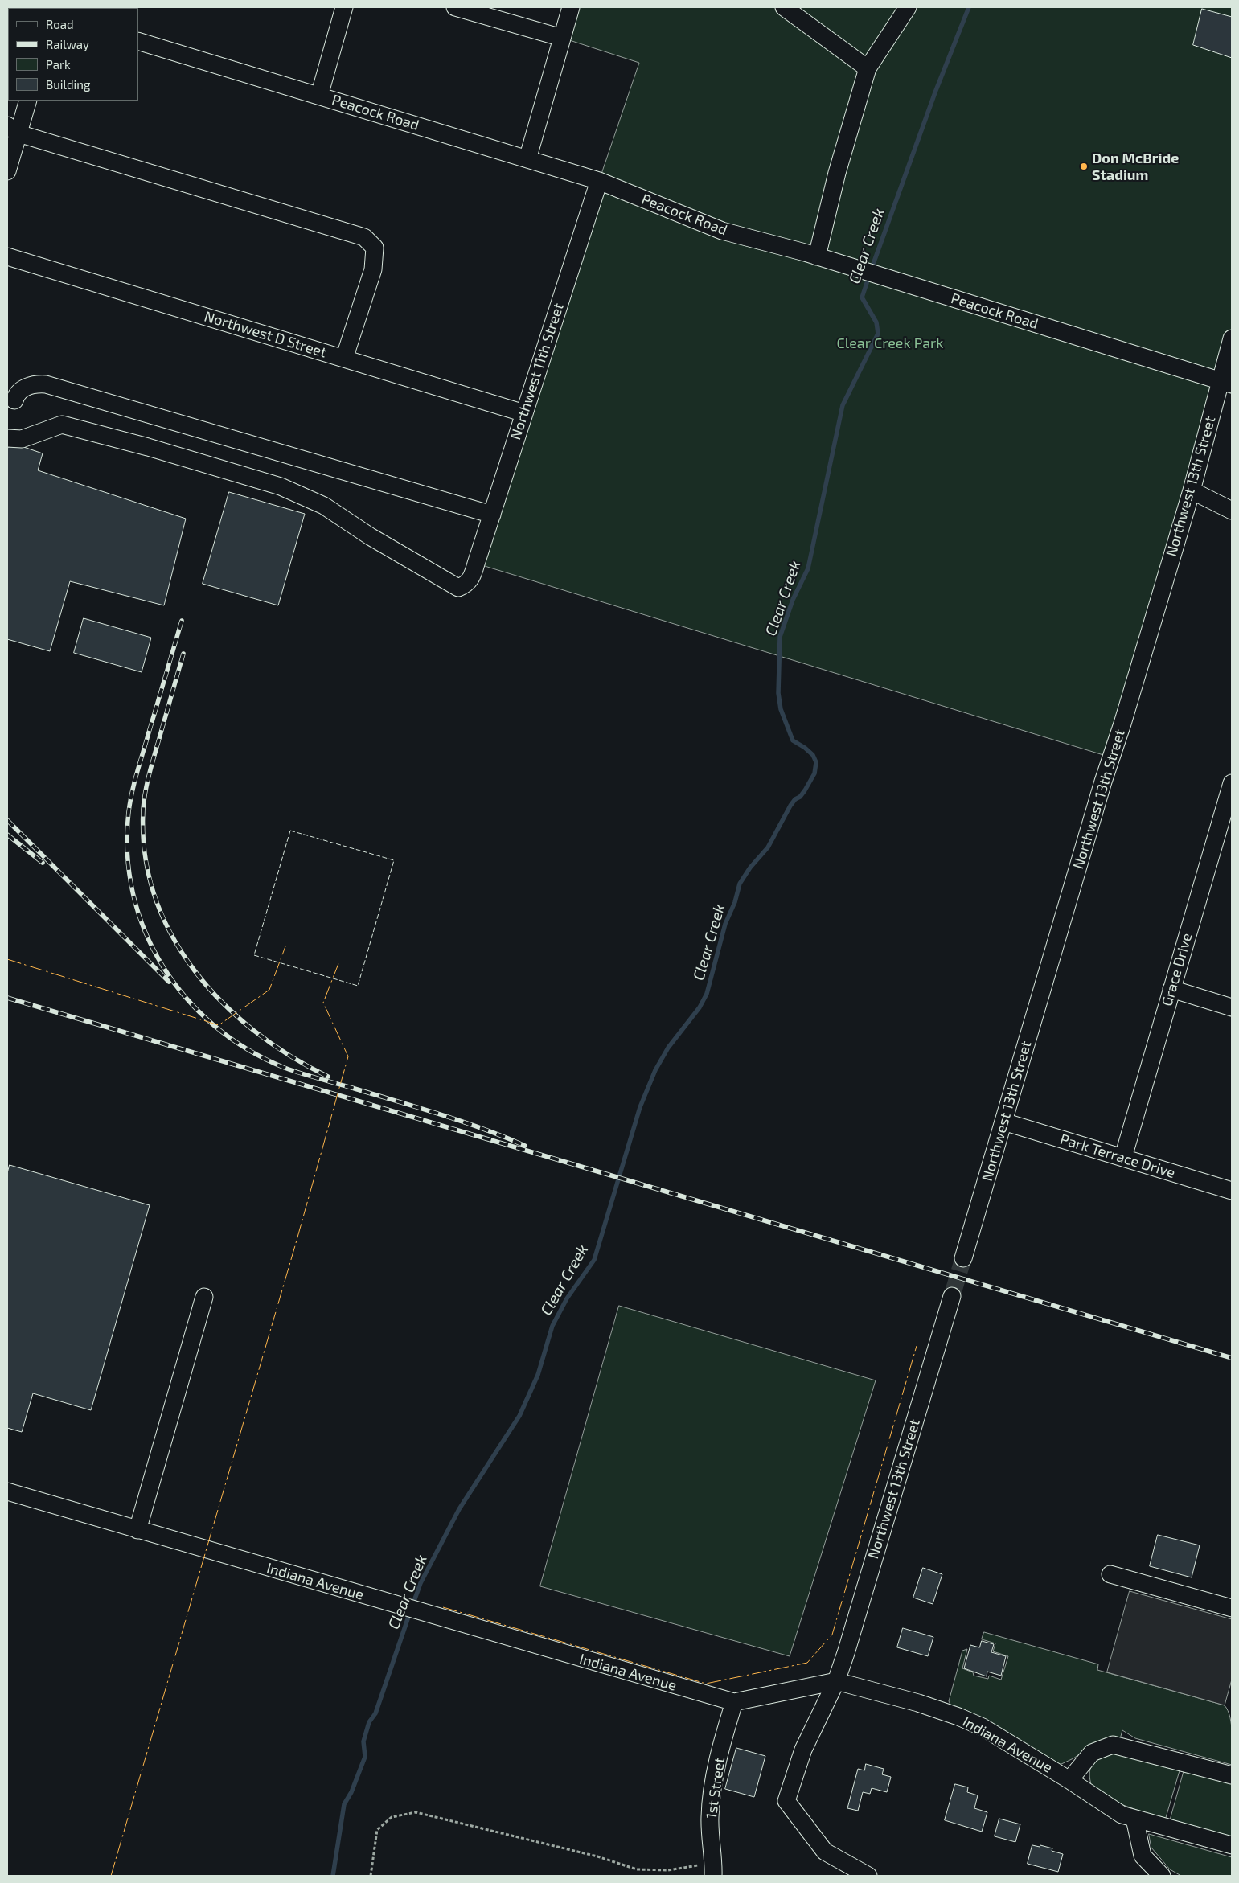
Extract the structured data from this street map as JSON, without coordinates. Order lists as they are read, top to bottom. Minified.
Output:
{"streets":{"street":["Peacock Road","Northwest D Street","Northwest 11th Street","Northwest 13th Street","Grace Drive","Park Terrace Drive","Indiana Avenue","1st Street"]},"crossings":[["Peacock Road","Northwest 11th Street"],["Peacock Road","Northwest 13th Street"],["Northwest D Street","Northwest 11th Street"],["Northwest 13th Street","Park Terrace Drive"],["Northwest 13th Street","Indiana Avenue"],["Grace Drive","Park Terrace Drive"],["Indiana Avenue","1st Street"]],"water":["Clear Creek"],"parks":["Clear Creek Park"],"places":["Don McBride Stadium"],"legend":["Road","Railway","Park","Building"]}
